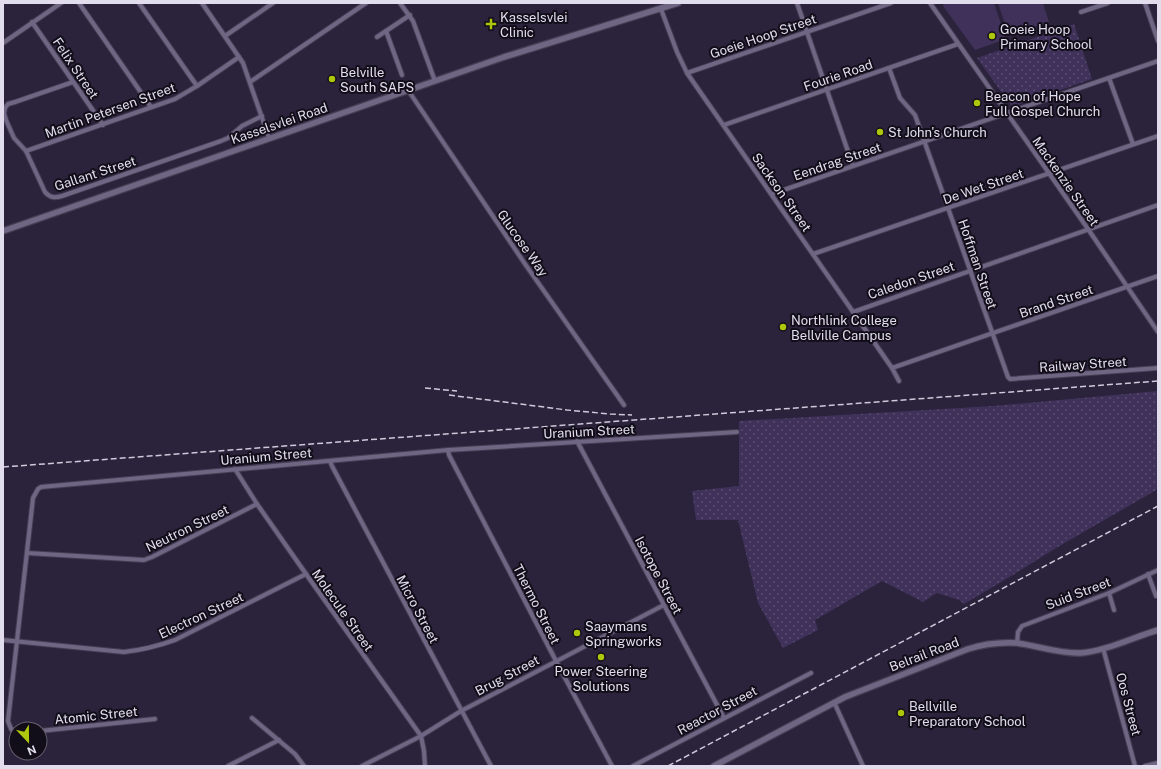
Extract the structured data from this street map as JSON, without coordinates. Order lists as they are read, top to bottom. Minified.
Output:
{"streets":{"street":["Goeie Hoop Street","Felix Street","Fourie Road","Martin Petersen Street","Kasselsvlei Road","Eendrag Street","Gallant Street","Mackenzie Street","De Wet Street","Sackson Street","Glucose Way","Hoffman Street","Caledon Street","Brand Street","Railway Street","Uranium Street","Neutron Street","Isotope Street","Suid Street","Thermo Street","Micro Street","Molecule Street","Electron Street","Belrail Road","Brug Street","Oos Street","Reactor Street","Atomic Street"]},"crossings":[["Goeie Hoop Street","Sackson Street"],["Felix Street","Martin Petersen Street"],["Felix Street","Gallant Street"],["Fourie Road","Mackenzie Street"],["Fourie Road","Sackson Street"],["Fourie Road","Hoffman Street"],["Martin Petersen Street","Gallant Street"],["Kasselsvlei Road","Sackson Street"],["Kasselsvlei Road","Glucose Way"],["Eendrag Street","Mackenzie Street"],["Eendrag Street","Sackson Street"],["Eendrag Street","Hoffman Street"],["Mackenzie Street","De Wet Street"],["Mackenzie Street","Caledon Street"],["Mackenzie Street","Brand Street"],["De Wet Street","Sackson Street"],["De Wet Street","Hoffman Street"],["Sackson Street","Caledon Street"],["Sackson Street","Brand Street"],["Hoffman Street","Caledon Street"],["Hoffman Street","Brand Street"],["Hoffman Street","Railway Street"],["Uranium Street","Neutron Street"],["Uranium Street","Isotope Street"],["Uranium Street","Thermo Street"],["Uranium Street","Micro Street"],["Uranium Street","Molecule Street"],["Uranium Street","Electron Street"],["Neutron Street","Molecule Street"],["Isotope Street","Brug Street"],["Isotope Street","Reactor Street"],["Suid Street","Belrail Road"],["Thermo Street","Brug Street"],["Micro Street","Brug Street"],["Molecule Street","Electron Street"],["Molecule Street","Brug Street"],["Belrail Road","Oos Street"]],"places":{"health":["Kasselsvlei Clinic"],"other":["Goeie Hoop Primary School","Belville South SAPS","Beacon of Hope Full Gospel Church","St John's Church","Northlink College Bellville Campus","Saaymans Springworks","Power Steering Solutions","Bellville Preparatory School"]},"north":"bottom"}
